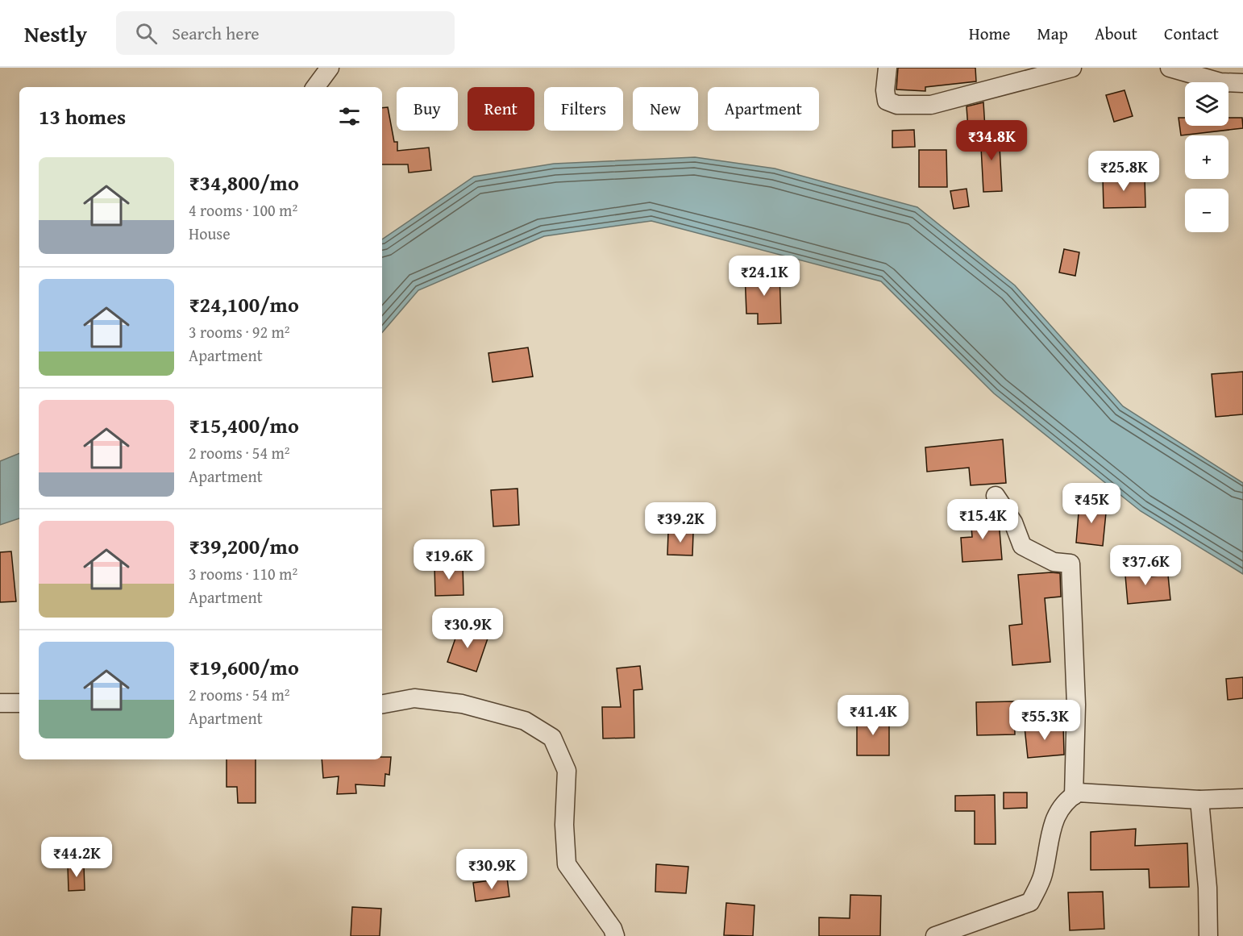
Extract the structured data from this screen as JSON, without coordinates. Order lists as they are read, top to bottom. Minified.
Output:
{"page":{"header":"Nestly","search":"Search here","nav":["Home","Map","About","Contact"],"map_buttons":["+","−"],"chip":["Buy","Rent","Filters","New","Apartment"],"heading":"13 homes","price":["₹34.8K","₹25.8K","₹24.1K","₹45K","₹15.4K","₹39.2K","₹19.6K","₹37.6K","₹30.9K","₹41.4K","₹55.3K","₹44.2K","₹30.9K"],"list":[{"name":"₹34,800/mo","note":"4 rooms · 100 m² · House"},{"name":"₹24,100/mo","note":"3 rooms · 92 m² · Apartment"},{"name":"₹15,400/mo","note":"2 rooms · 54 m² · Apartment"},{"name":"₹39,200/mo","note":"3 rooms · 110 m² · Apartment"},{"name":"₹19,600/mo","note":"2 rooms · 54 m² · Apartment"}]}}
